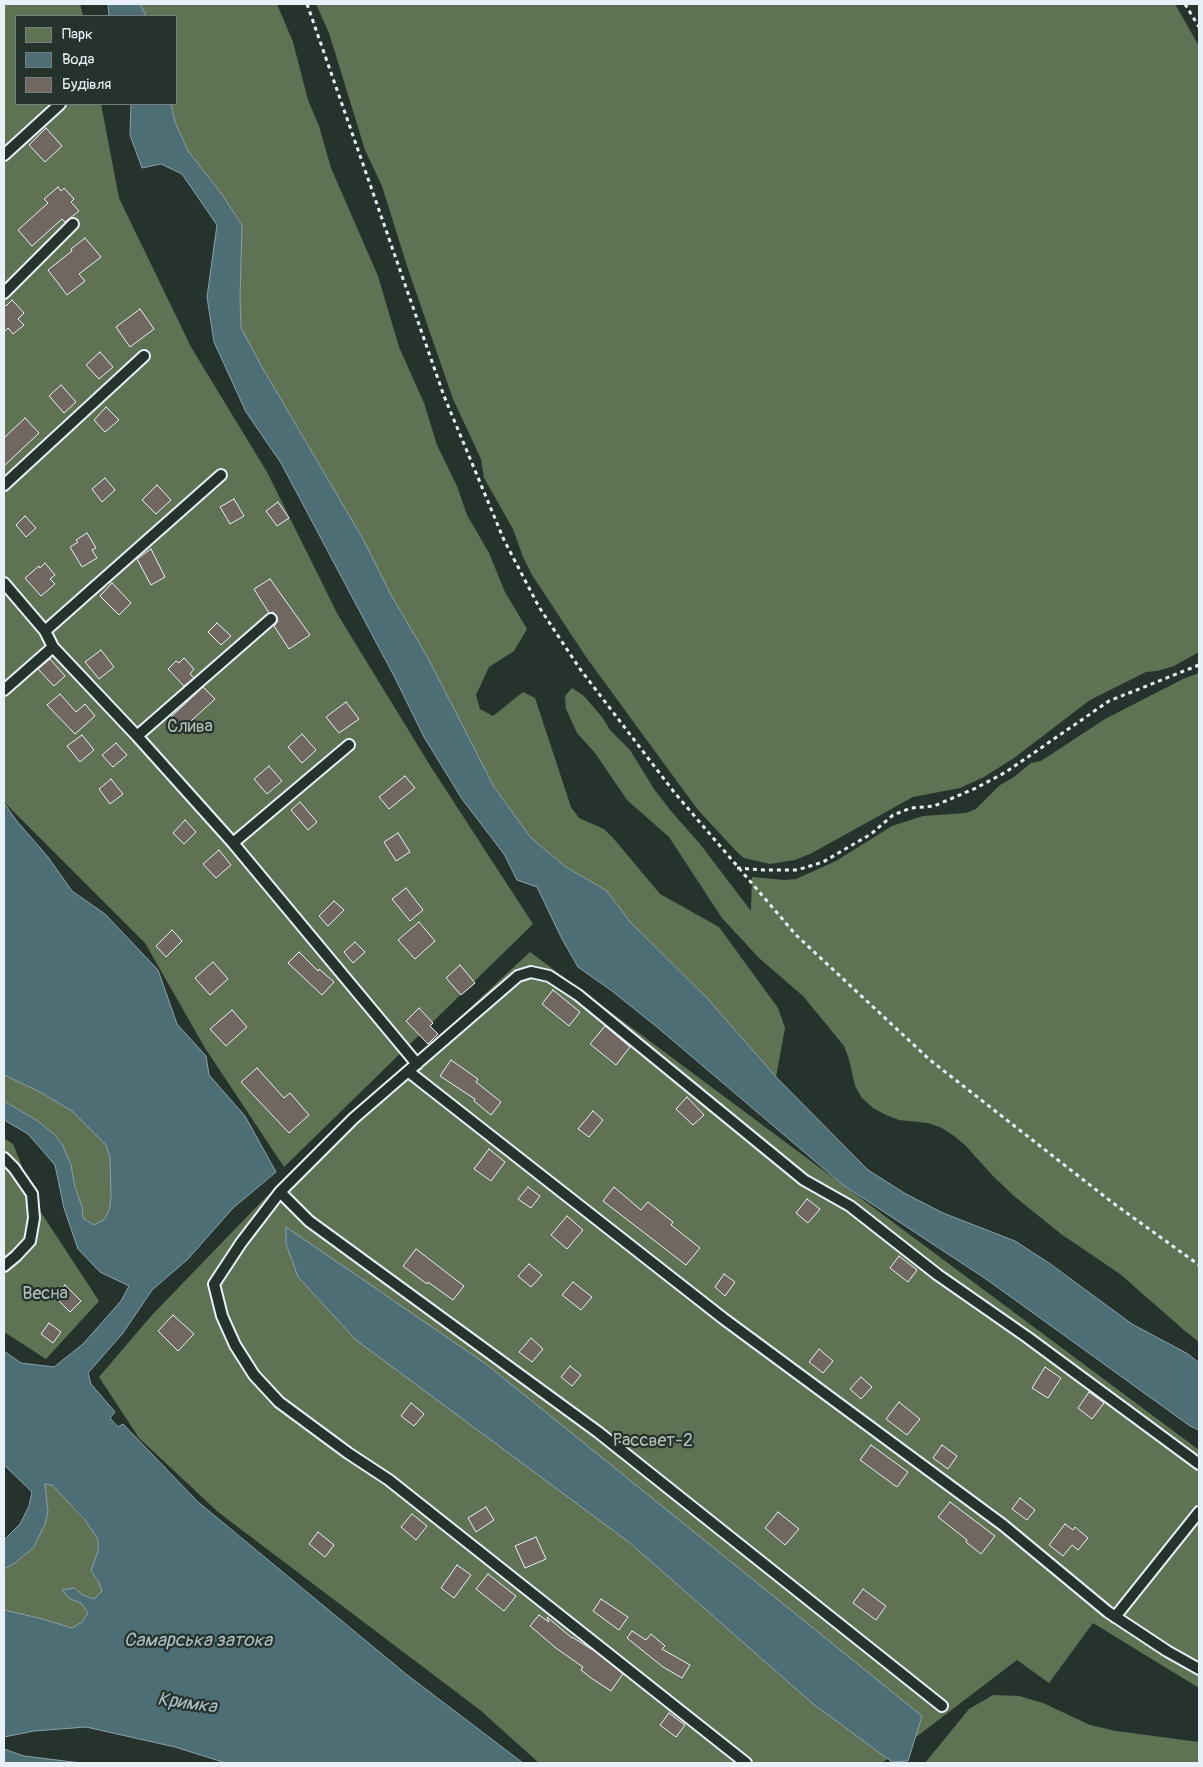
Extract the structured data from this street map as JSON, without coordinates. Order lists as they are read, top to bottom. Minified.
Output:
{"water":["Самарська затока","Кримка"],"parks":["Слива","Весна","Рассвет-2"],"legend":["Парк","Вода","Будівля"]}
